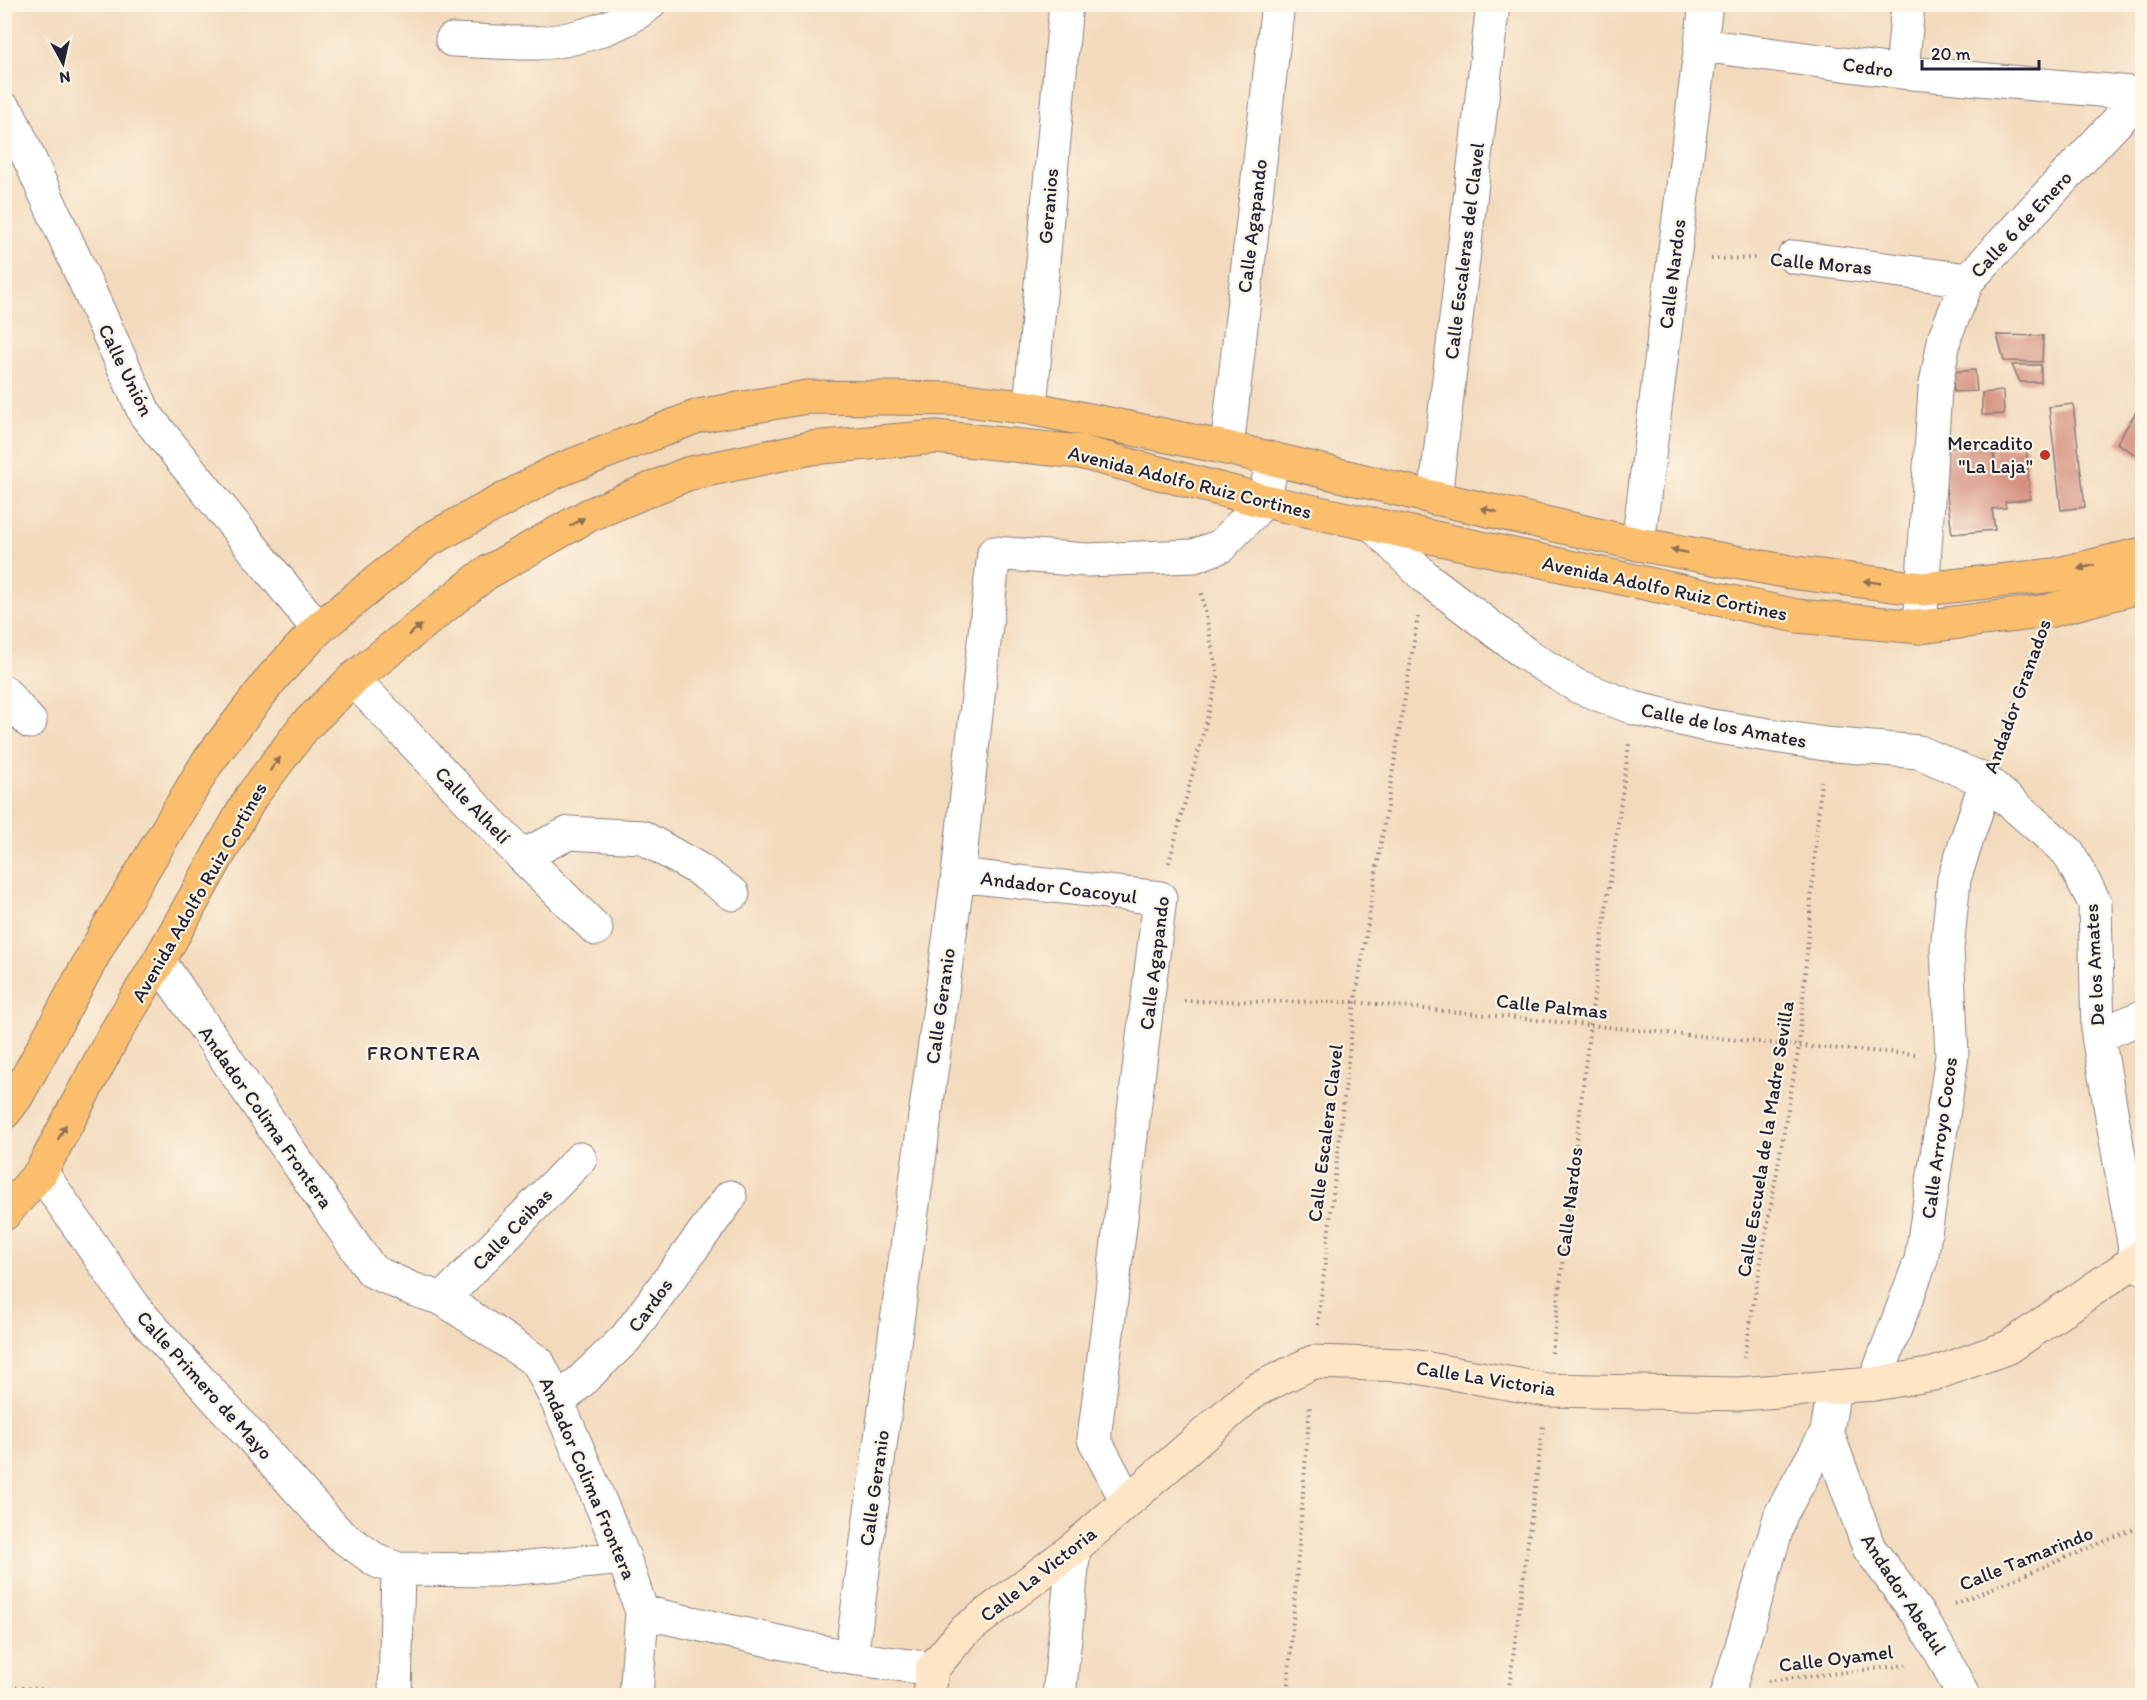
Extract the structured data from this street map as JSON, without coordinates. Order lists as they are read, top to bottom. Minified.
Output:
{"streets":{"main road":["Avenida Adolfo Ruiz Cortines"],"street":["Cedro","Geranios","Calle 6 de Enero","Calle Agapando","Calle Escaleras del Clavel","Calle Moras","Calle Nardos","Calle Unión","Calle de los Amates","Calle Alhelí","Andador Coacoyul","De los Amates","Calle Geranio","Andador Colima Frontera","Calle Arroyo Cocos","Calle Ceibas","Cardos","Calle La Victoria","Calle Primero de Mayo","Andador Abedul"],"path":["Andador Granados","Calle Palmas","Calle Escalera Clavel","Calle Escuela de la Madre Sevilla","Calle Tamarindo","Calle Oyamel"]},"crossings":[["Cedro","Calle 6 de Enero"],["Cedro","Calle Nardos"],["Geranios","Avenida Adolfo Ruiz Cortines"],["Calle 6 de Enero","Calle Moras"],["Calle 6 de Enero","Avenida Adolfo Ruiz Cortines"],["Calle Agapando","Avenida Adolfo Ruiz Cortines"],["Calle Agapando","Andador Coacoyul"],["Calle Agapando","Calle Geranio"],["Calle Agapando","Calle Palmas"],["Calle Agapando","Calle La Victoria"],["Calle Escaleras del Clavel","Avenida Adolfo Ruiz Cortines"],["Calle Moras","Calle Nardos"],["Calle Nardos","Avenida Adolfo Ruiz Cortines"],["Calle Nardos","Calle de los Amates"],["Calle Nardos","Calle Palmas"],["Calle Nardos","Calle La Victoria"],["Calle Unión","Avenida Adolfo Ruiz Cortines"],["Avenida Adolfo Ruiz Cortines","Andador Granados"],["Avenida Adolfo Ruiz Cortines","Calle de los Amates"],["Avenida Adolfo Ruiz Cortines","Calle Alhelí"],["Avenida Adolfo Ruiz Cortines","Andador Colima Frontera"],["Avenida Adolfo Ruiz Cortines","Calle Primero de Mayo"],["Andador Granados","Calle de los Amates"],["Andador Granados","De los Amates"],["Andador Granados","Calle Arroyo Cocos"],["Calle de los Amates","De los Amates"],["Calle de los Amates","Calle Escalera Clavel"],["Calle de los Amates","Calle Arroyo Cocos"],["Calle de los Amates","Calle Escuela de la Madre Sevilla"],["Andador Coacoyul","Calle Geranio"],["De los Amates","Calle Arroyo Cocos"],["Calle Palmas","Calle Escalera Clavel"],["Calle Palmas","Calle Arroyo Cocos"],["Calle Palmas","Calle Escuela de la Madre Sevilla"],["Andador Colima Frontera","Calle Ceibas"],["Andador Colima Frontera","Cardos"],["Andador Colima Frontera","Calle Primero de Mayo"],["Calle Escalera Clavel","Calle La Victoria"],["Calle Arroyo Cocos","Calle La Victoria"],["Calle Escuela de la Madre Sevilla","Calle La Victoria"],["Calle La Victoria","Andador Abedul"],["Calle Tamarindo","Andador Abedul"],["Andador Abedul","Calle Oyamel"]],"districts":["FRONTERA"],"places":["Mercadito \"La Laja\""],"scale_bar":"20 m","north":"bottom"}
